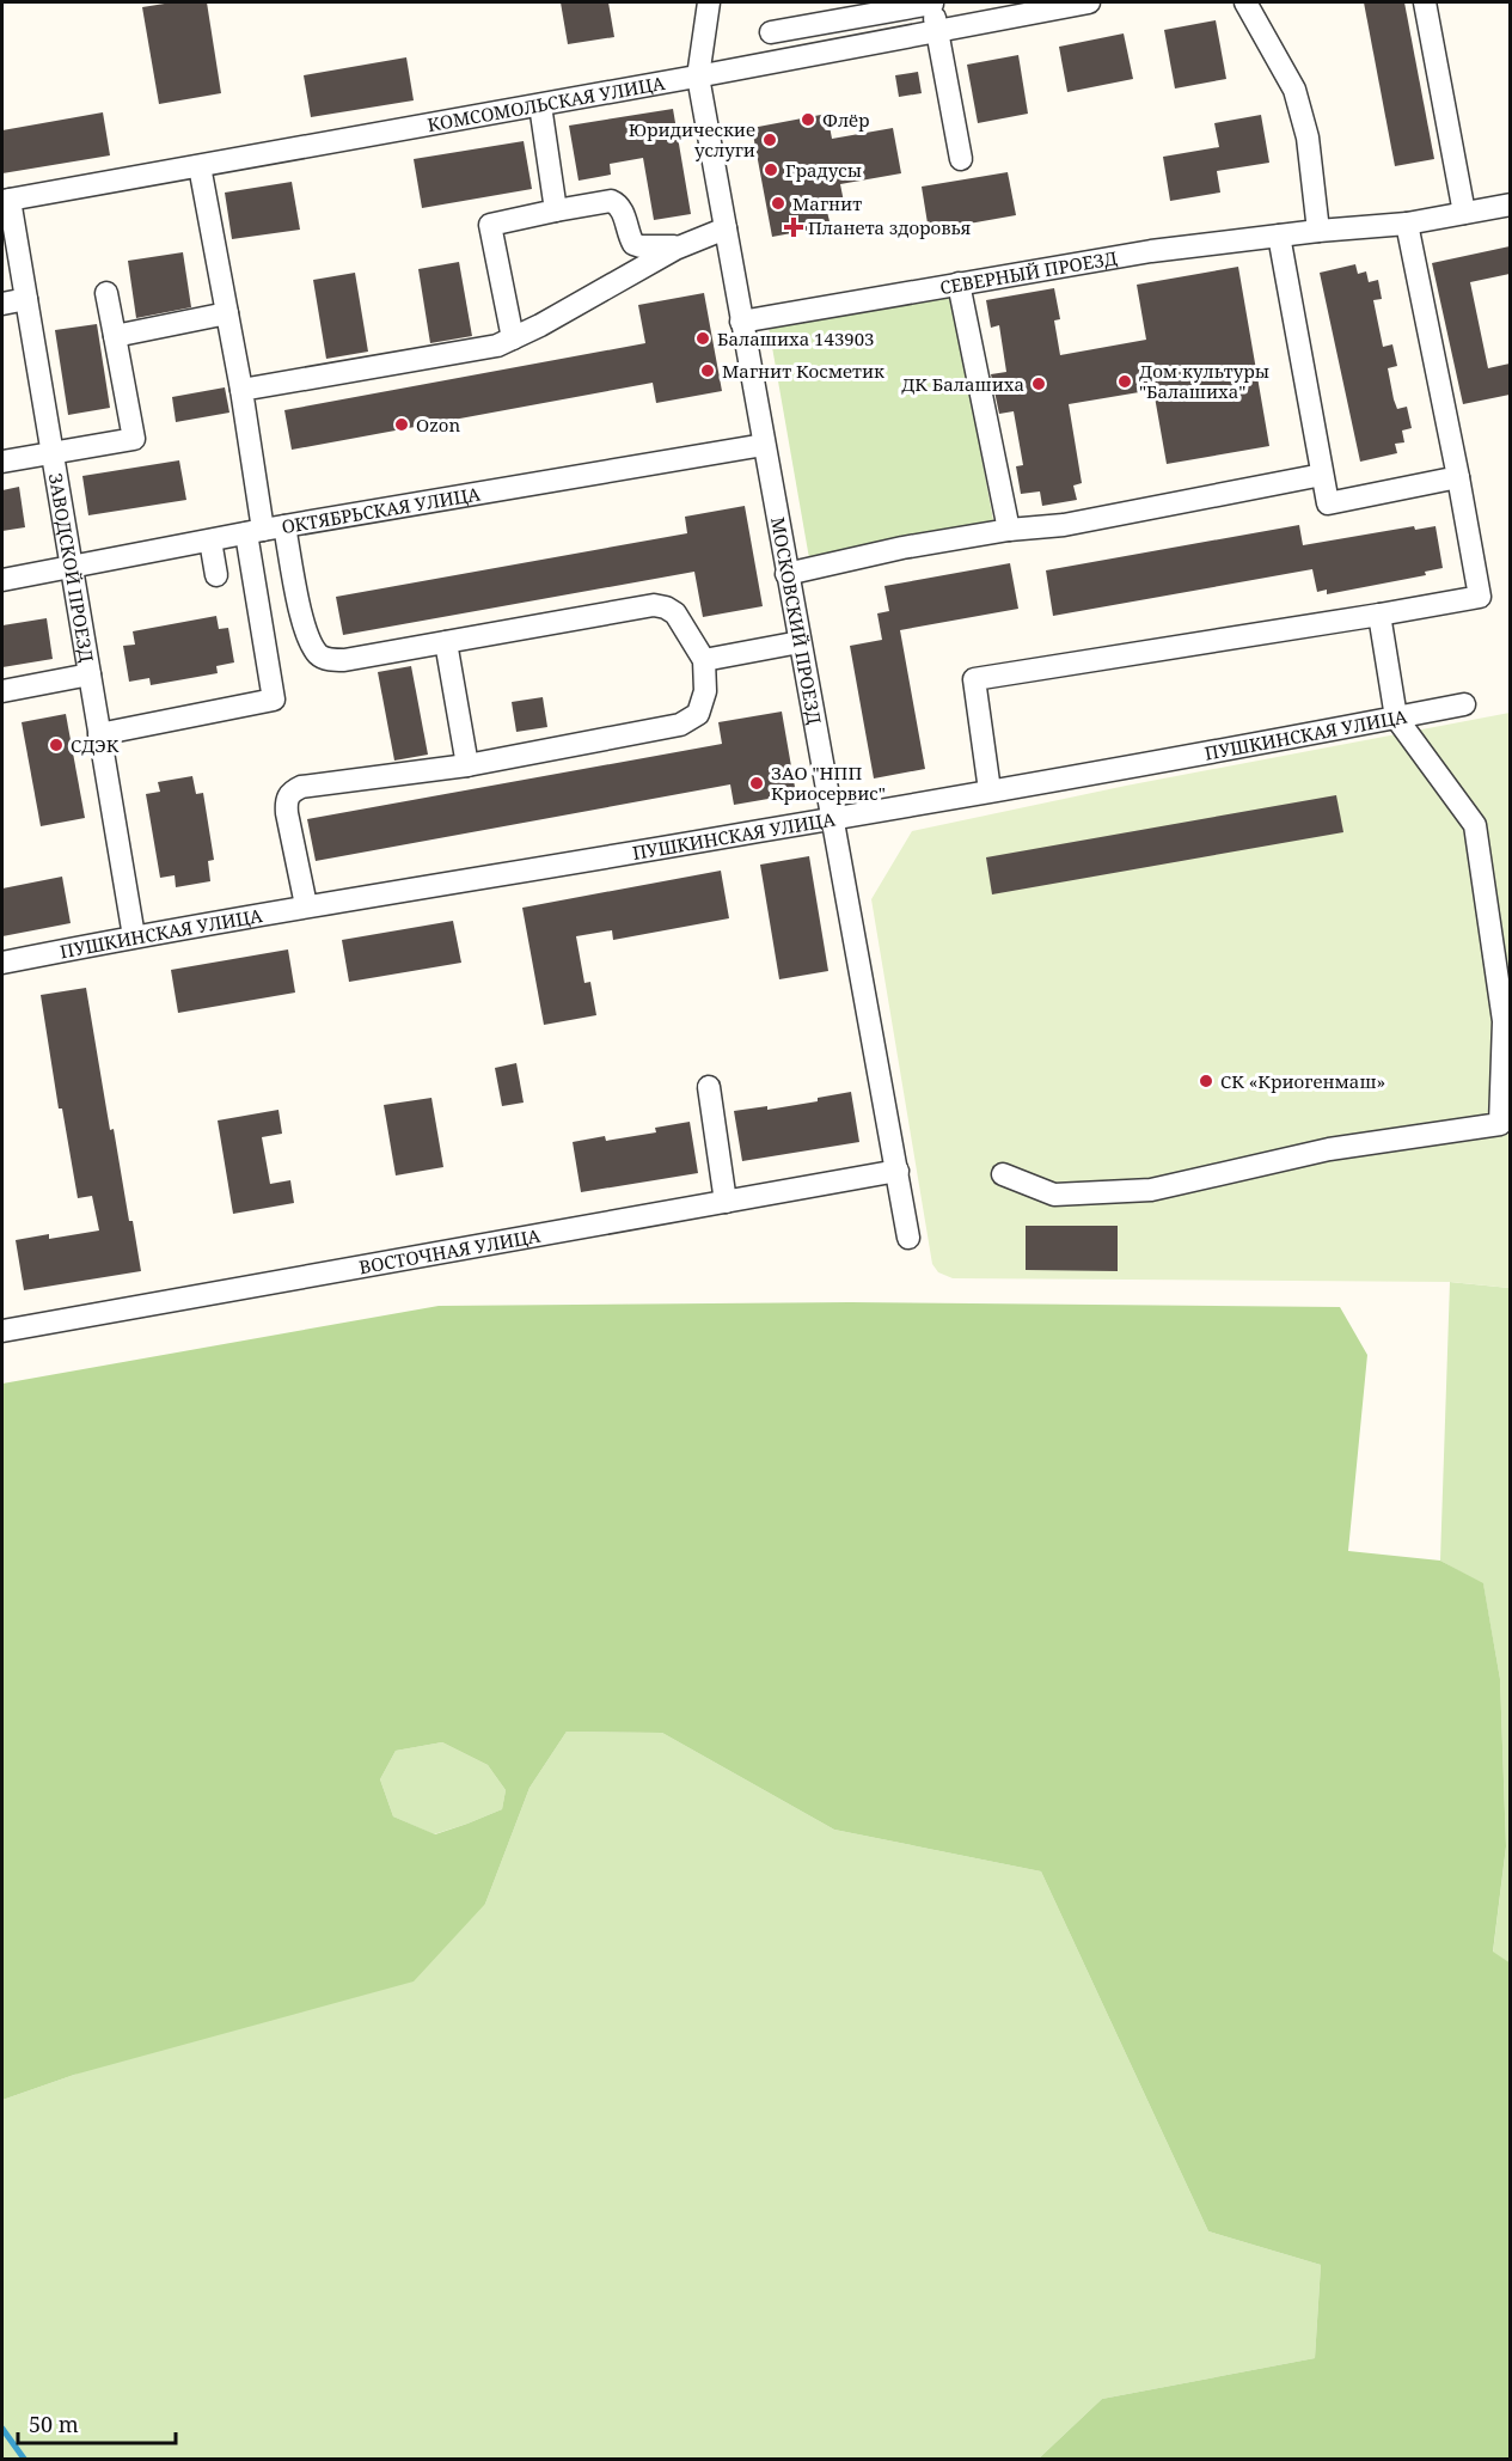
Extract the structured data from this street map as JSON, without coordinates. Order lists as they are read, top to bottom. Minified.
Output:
{"streets":{"street":["КОМСОМОЛЬСКАЯ УЛИЦА","СЕВЕРНЫЙ ПРОЕЗД","ОКТЯБРЬСКАЯ УЛИЦА","ЗАВОДСКОЙ ПРОЕЗД","МОСКОВСКИЙ ПРОЕЗД","ПУШКИНСКАЯ УЛИЦА","ВОСТОЧНАЯ УЛИЦА"]},"crossings":[["КОМСОМОЛЬСКАЯ УЛИЦА","ЗАВОДСКОЙ ПРОЕЗД"],["КОМСОМОЛЬСКАЯ УЛИЦА","МОСКОВСКИЙ ПРОЕЗД"],["СЕВЕРНЫЙ ПРОЕЗД","МОСКОВСКИЙ ПРОЕЗД"],["ОКТЯБРЬСКАЯ УЛИЦА","ЗАВОДСКОЙ ПРОЕЗД"],["ОКТЯБРЬСКАЯ УЛИЦА","МОСКОВСКИЙ ПРОЕЗД"],["ЗАВОДСКОЙ ПРОЕЗД","ПУШКИНСКАЯ УЛИЦА"],["МОСКОВСКИЙ ПРОЕЗД","ПУШКИНСКАЯ УЛИЦА"],["МОСКОВСКИЙ ПРОЕЗД","ВОСТОЧНАЯ УЛИЦА"]],"places":{"other":["Флёр","Юридические услуги","Градусы","Магнит","Балашиха 143903","Магнит Косметик","Дом культуры \"Балашиха\"","ДК Балашиха","Ozon","СДЭК","ЗАО \"НПП Криосервис\"","СК «Криогенмаш»"],"health":["Планета здоровья"]},"scale_bar":"50 m"}
